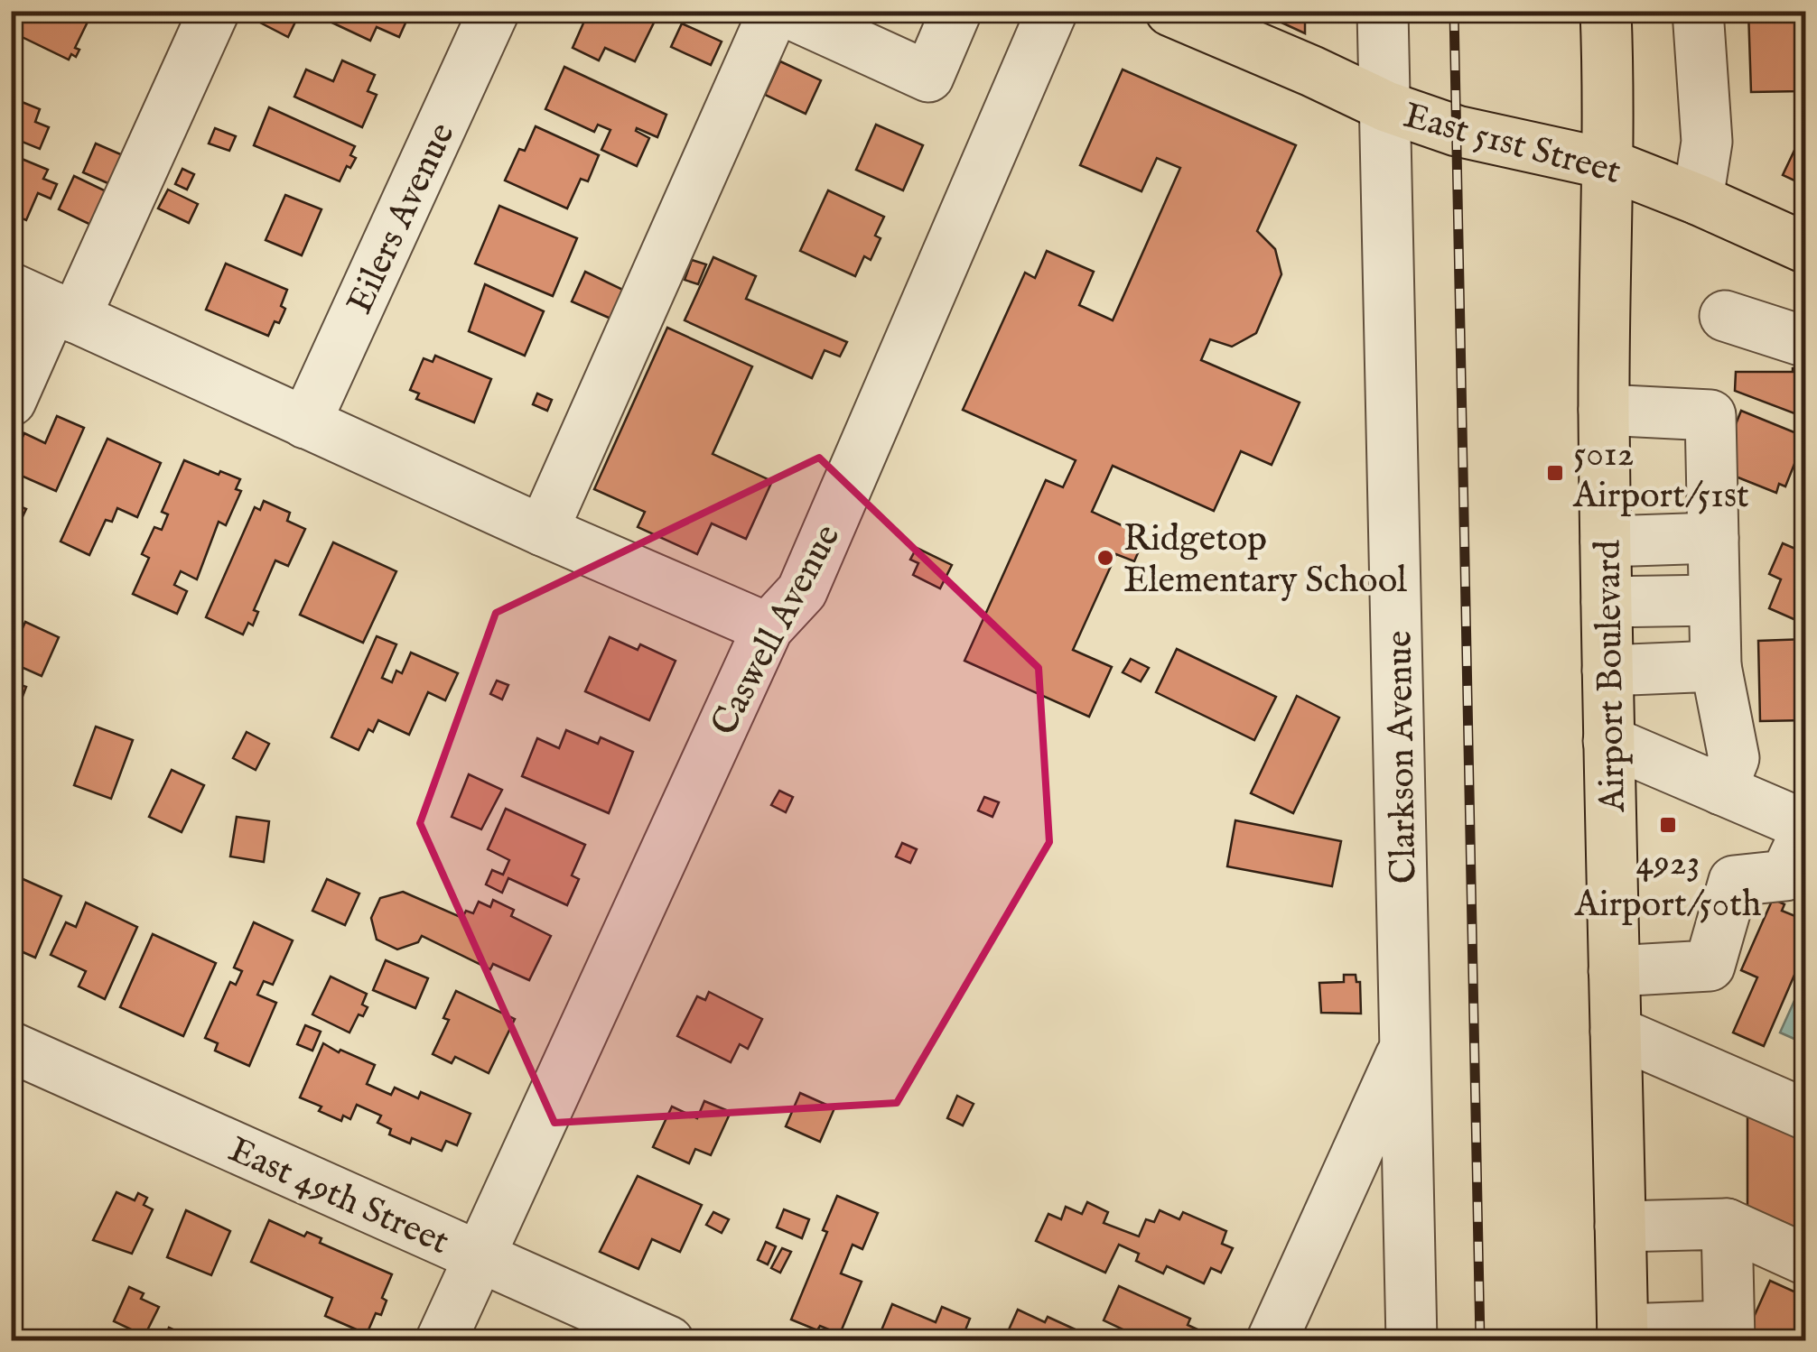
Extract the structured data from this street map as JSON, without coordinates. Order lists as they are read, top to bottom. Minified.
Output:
{"streets":{"main road":["East 51st Street","Airport Boulevard"],"street":["Eilers Avenue","Caswell Avenue","Clarkson Avenue","East 49th Street"]},"crossings":[["East 51st Street","Airport Boulevard"],["East 51st Street","Clarkson Avenue"],["Caswell Avenue","East 49th Street"]],"places":{"transit":["5012 Airport/51st","4923 Airport/50th"],"other":["Ridgetop Elementary School"]}}
